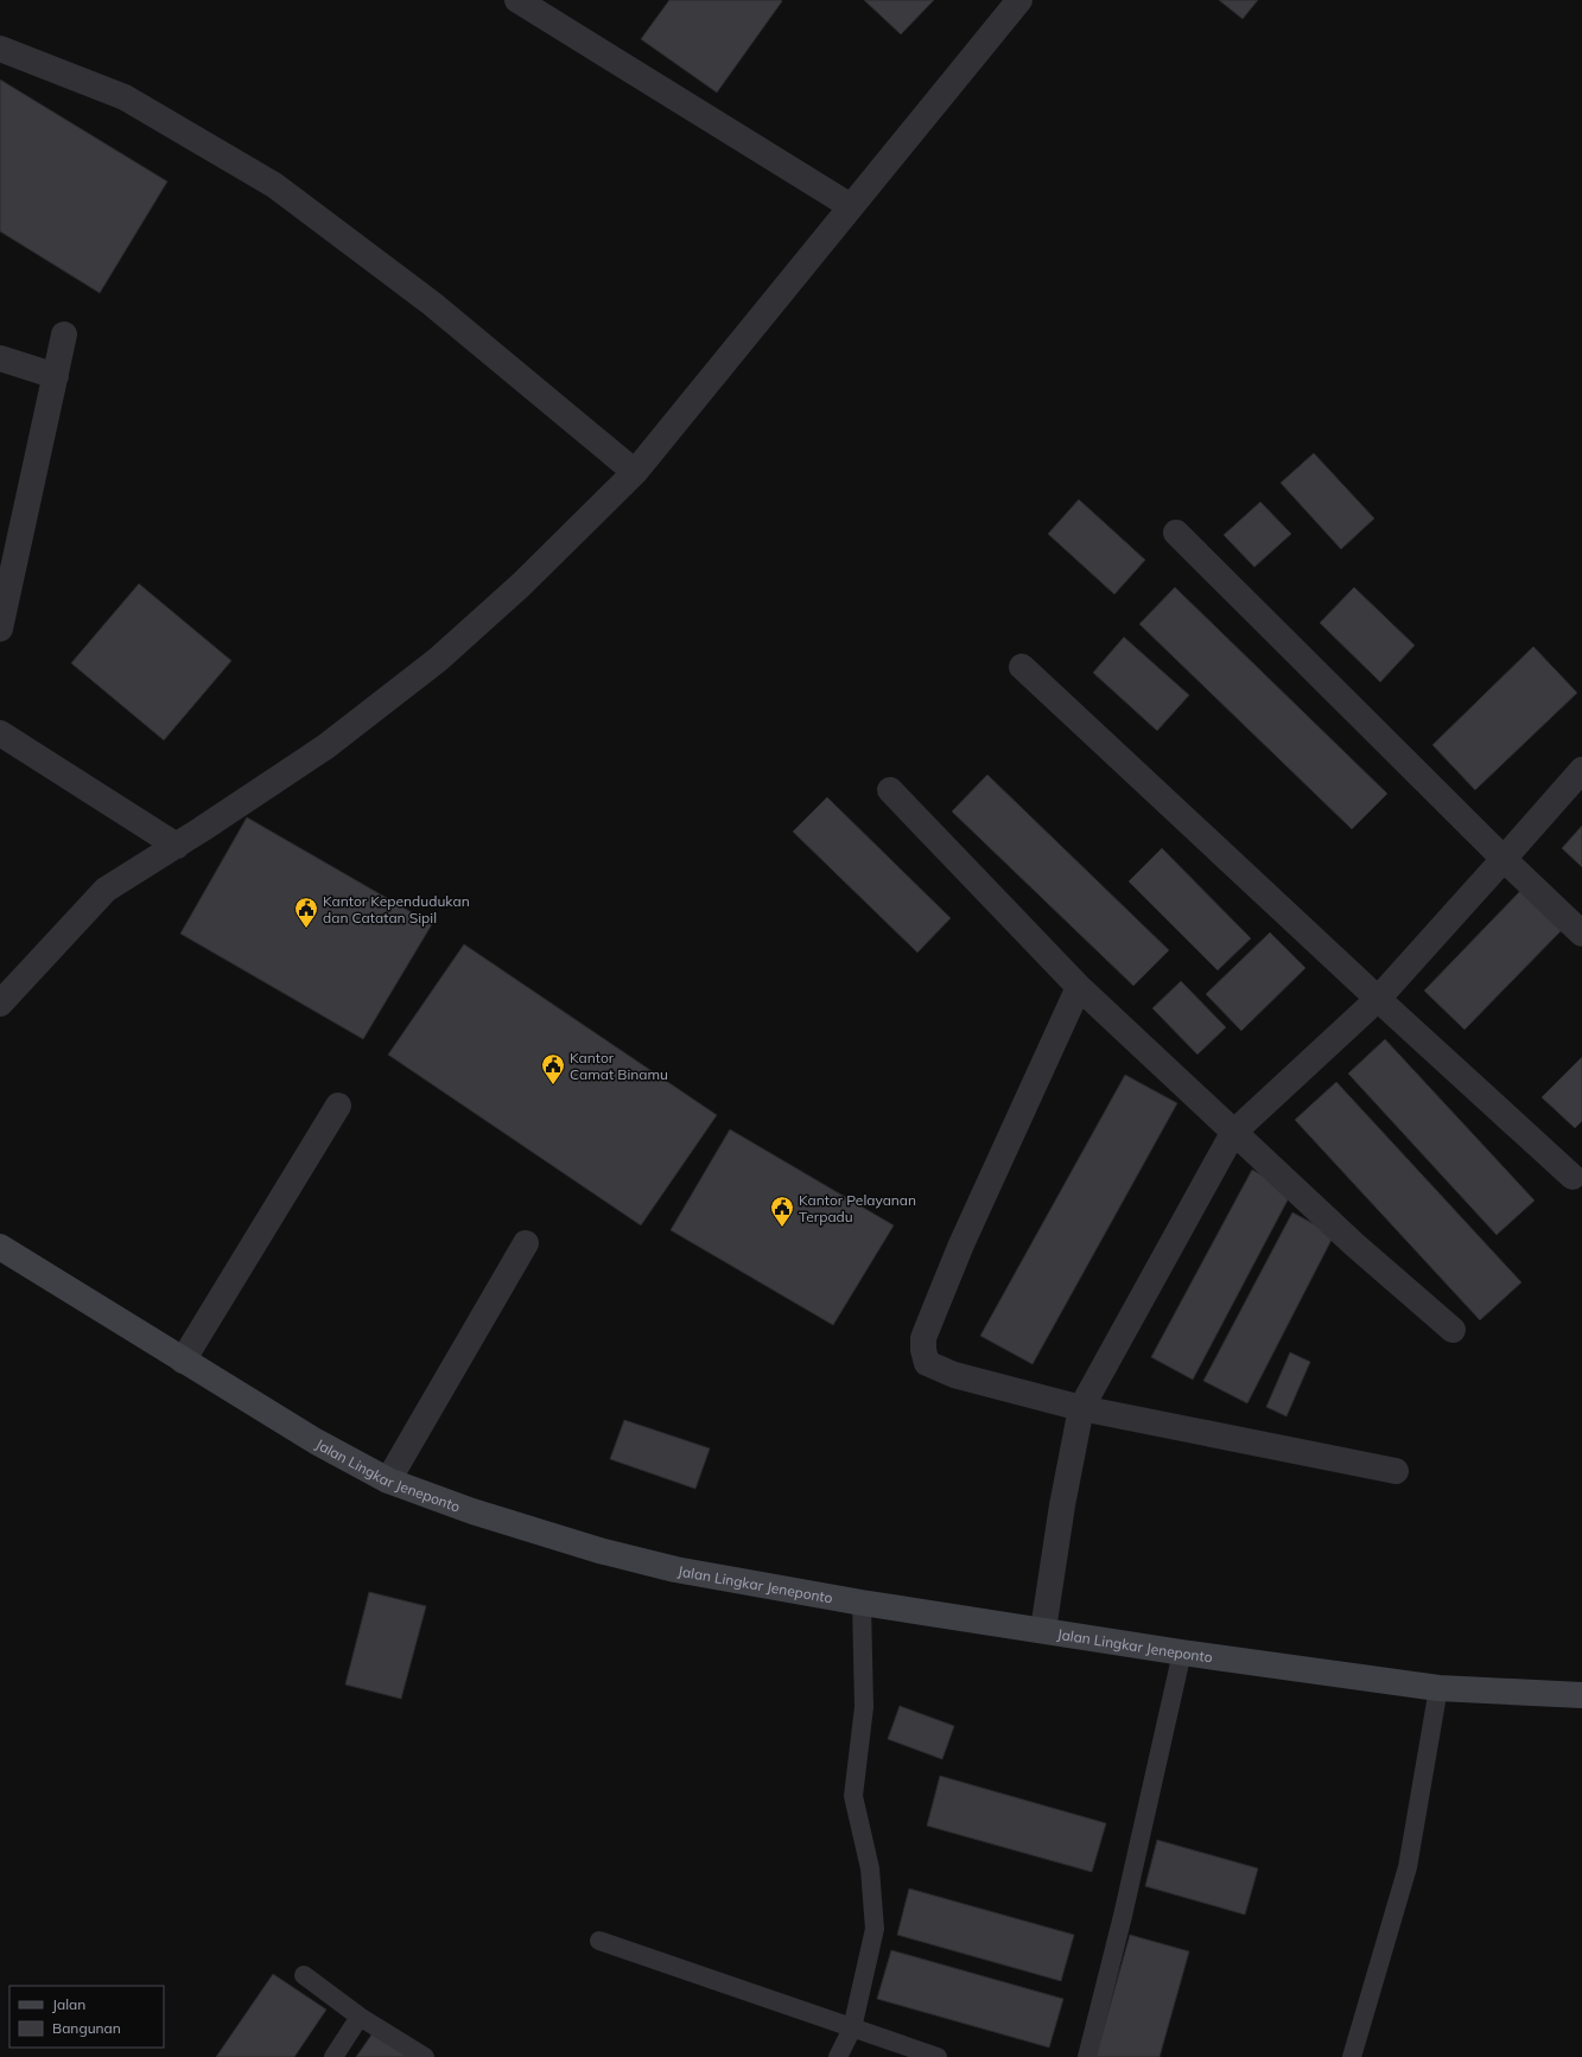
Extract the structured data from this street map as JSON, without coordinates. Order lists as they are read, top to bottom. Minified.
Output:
{"streets":{"main road":["Jalan Lingkar Jeneponto"]},"places":{"public building":["Kantor Kependudukan dan Catatan Sipil","Kantor Camat Binamu","Kantor Pelayanan Terpadu"]},"legend":["Jalan","Bangunan"]}
